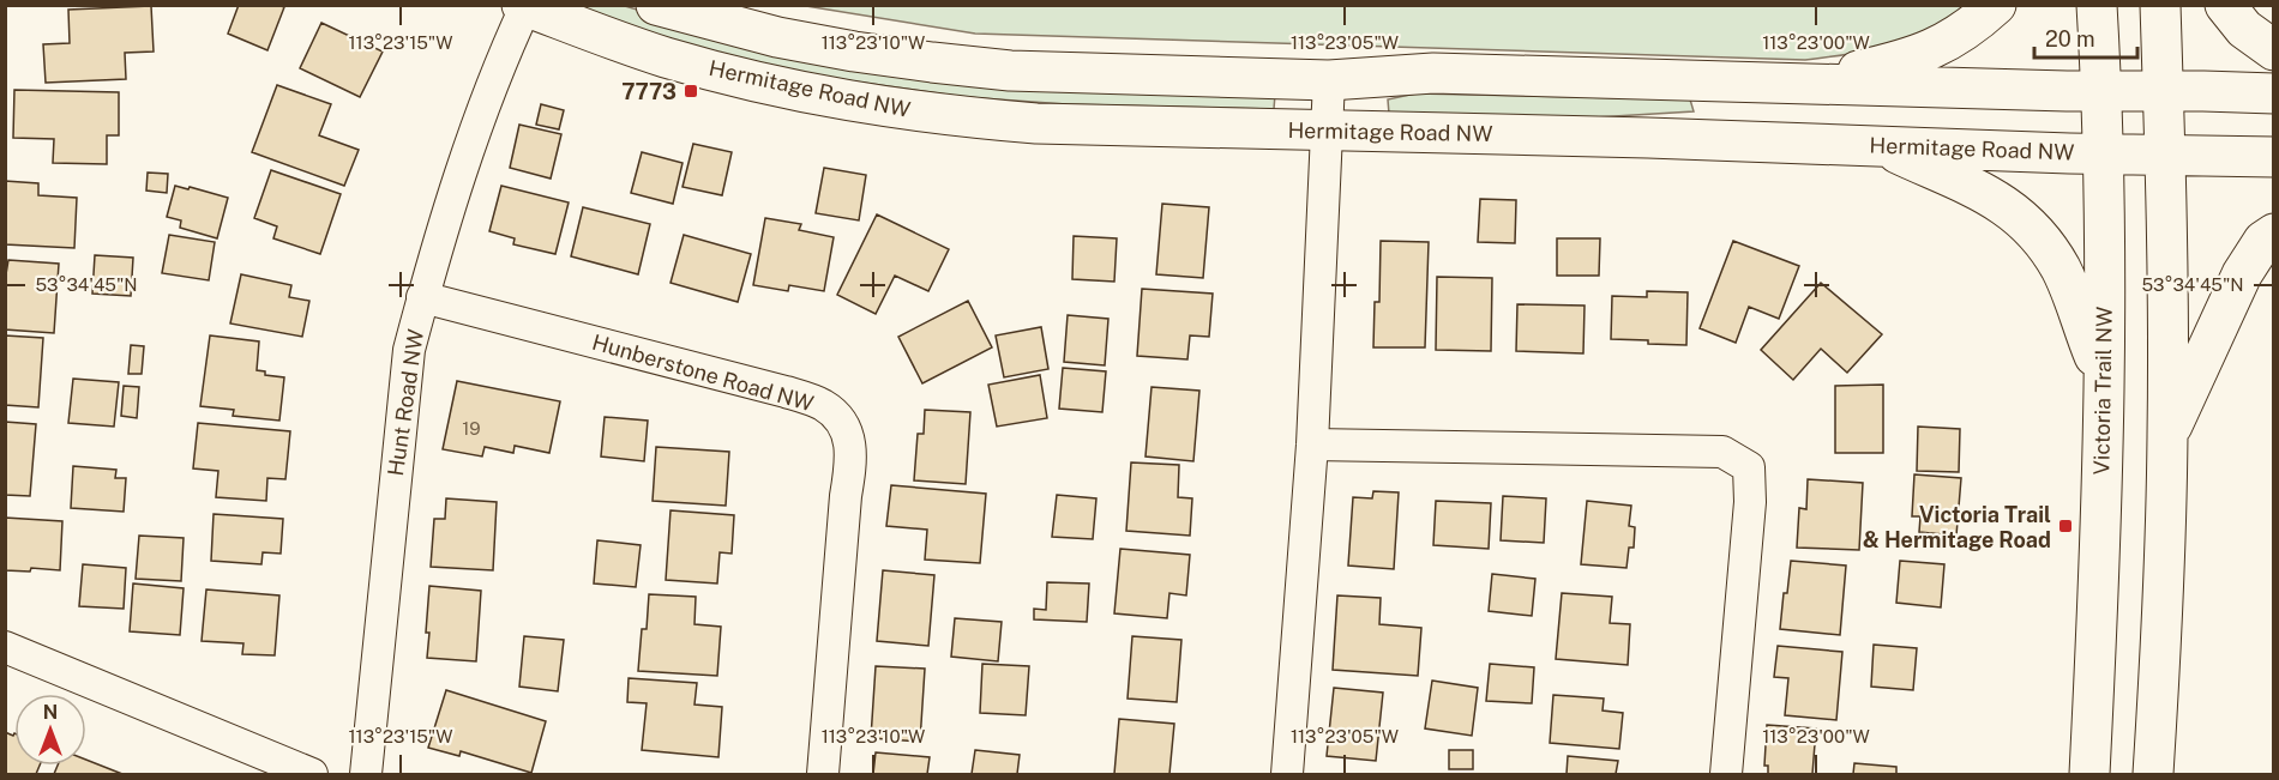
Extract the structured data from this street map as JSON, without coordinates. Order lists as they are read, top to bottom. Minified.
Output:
{"streets":{"street":["Hermitage Road NW","Hunberstone Road NW","Victoria Trail NW","Hunt Road NW"]},"crossings":[["Hermitage Road NW","Victoria Trail NW"],["Hermitage Road NW","Hunt Road NW"],["Hunberstone Road NW","Hunt Road NW"]],"places":{"transit":["7773","Victoria Trail & Hermitage Road"]},"house_numbers":["19"],"scale_bar":"20 m","north":"top","coordinates":["113°23'15\"W","113°23'10\"W","113°23'05\"W","113°23'00\"W","53°34'45\"N"]}
